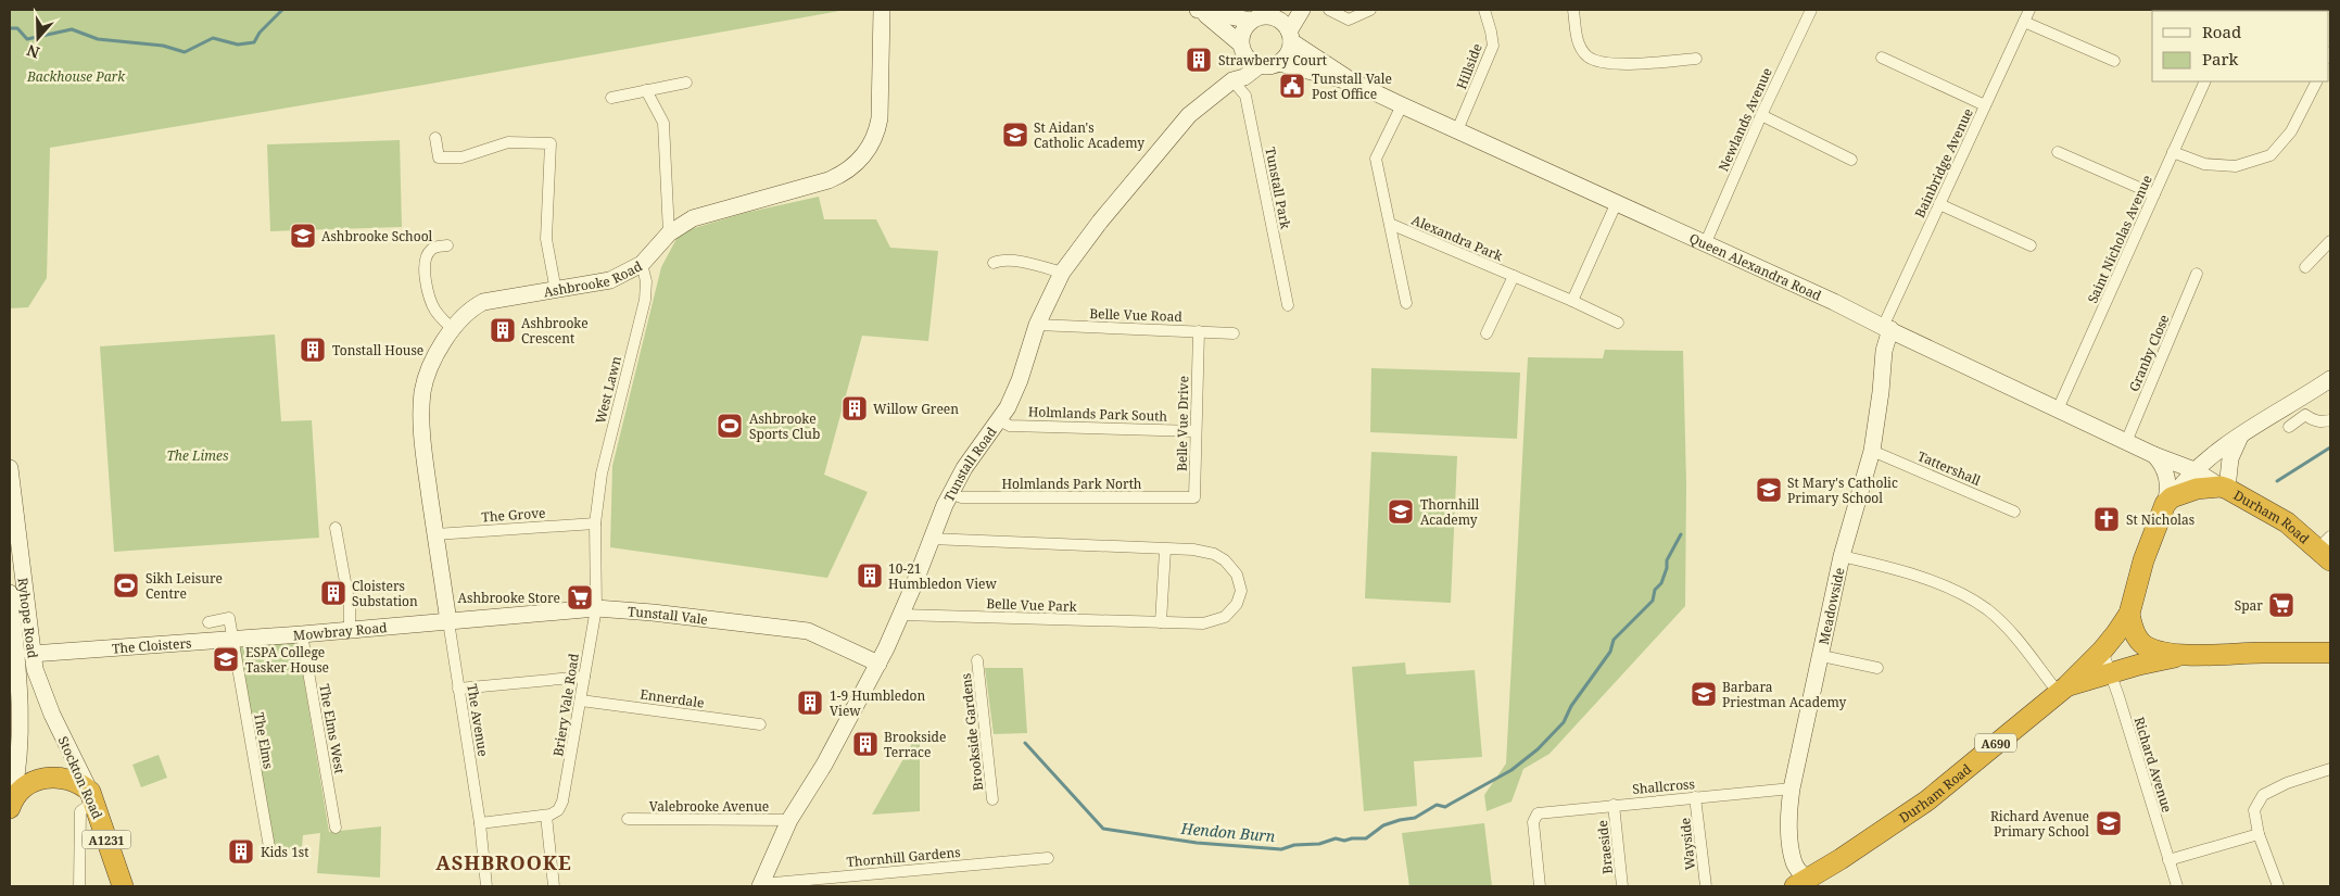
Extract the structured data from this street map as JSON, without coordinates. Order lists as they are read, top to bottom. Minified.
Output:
{"streets":{"highway":["Durham Road","A690","Stockton Road","A1231"],"street":["Hillside","Newlands Avenue","Bainbridge Avenue","Tunstall Park","Alexandra Park","Saint Nicholas Avenue","Queen Alexandra Road","Ashbrooke Road","Belle Vue Road","Granby Close","West Lawn","Holmlands Park South","Belle Vue Drive","Tunstall Road","Tattershall","Holmlands Park North","The Grove","Belle Vue Park","Meadowside","Tunstall Vale","Ryhope Road","Mowbray Road","The Cloisters","Ennerdale","Briery Vale Road","The Avenue","The Elms West","Brookside Gardens","The Elms","Richard Avenue","Shallcross","Valebrooke Avenue","Wayside","Braeside","Thornhill Gardens"]},"crossings":[["Hillside","Queen Alexandra Road"],["Newlands Avenue","Queen Alexandra Road"],["Bainbridge Avenue","Queen Alexandra Road"],["Bainbridge Avenue","Meadowside"],["Tunstall Park","Tunstall Road"],["Alexandra Park","Queen Alexandra Road"],["Saint Nicholas Avenue","Queen Alexandra Road"],["Queen Alexandra Road","Granby Close"],["Queen Alexandra Road","Tunstall Road"],["Queen Alexandra Road","Durham Road"],["Queen Alexandra Road","Meadowside"],["Ashbrooke Road","West Lawn"],["Ashbrooke Road","The Grove"],["Ashbrooke Road","Tunstall Vale"],["Ashbrooke Road","Mowbray Road"],["Ashbrooke Road","The Avenue"],["Belle Vue Road","Belle Vue Drive"],["Belle Vue Road","Tunstall Road"],["West Lawn","The Grove"],["West Lawn","Briery Vale Road"],["Holmlands Park South","Belle Vue Drive"],["Holmlands Park South","Tunstall Road"],["Belle Vue Drive","Holmlands Park North"],["Tunstall Road","Holmlands Park North"],["Tunstall Road","Belle Vue Park"],["Tunstall Road","Tunstall Vale"],["Tunstall Road","Valebrooke Avenue"],["Tunstall Road","Thornhill Gardens"],["Tattershall","Meadowside"],["The Grove","Briery Vale Road"],["Durham Road","Meadowside"],["Durham Road","Richard Avenue"],["Meadowside","Shallcross"],["Tunstall Vale","Mowbray Road"],["Tunstall Vale","Briery Vale Road"],["Tunstall Vale","The Avenue"],["Ryhope Road","The Cloisters"],["Ryhope Road","Stockton Road"],["Mowbray Road","The Cloisters"],["Mowbray Road","The Avenue"],["Mowbray Road","The Elms West"],["Mowbray Road","The Elms"],["The Cloisters","The Elms"],["Ennerdale","Briery Vale Road"],["Shallcross","Wayside"],["Shallcross","Braeside"]],"districts":["ASHBROOKE"],"water":["Hendon Burn"],"parks":["Backhouse Park","The Limes"],"places":{"building":["Strawberry Court","Ashbrooke Crescent","Tonstall House","Willow Green","10-21 Humbledon View","Cloisters Substation","1-9 Humbledon View","Brookside Terrace","Kids 1st"],"public building":["Tunstall Vale Post Office"],"school or university":["St Aidan's Catholic Academy","Ashbrooke School","St Mary's Catholic Primary School","Thornhill Academy","ESPA College Tasker House","Barbara Priestman Academy","Richard Avenue Primary School"],"sports":["Ashbrooke Sports Club","Sikh Leisure Centre"],"church":["St Nicholas"],"supermarket":["Ashbrooke Store","Spar"]},"legend":["Road","Park"],"north":"bottom"}
